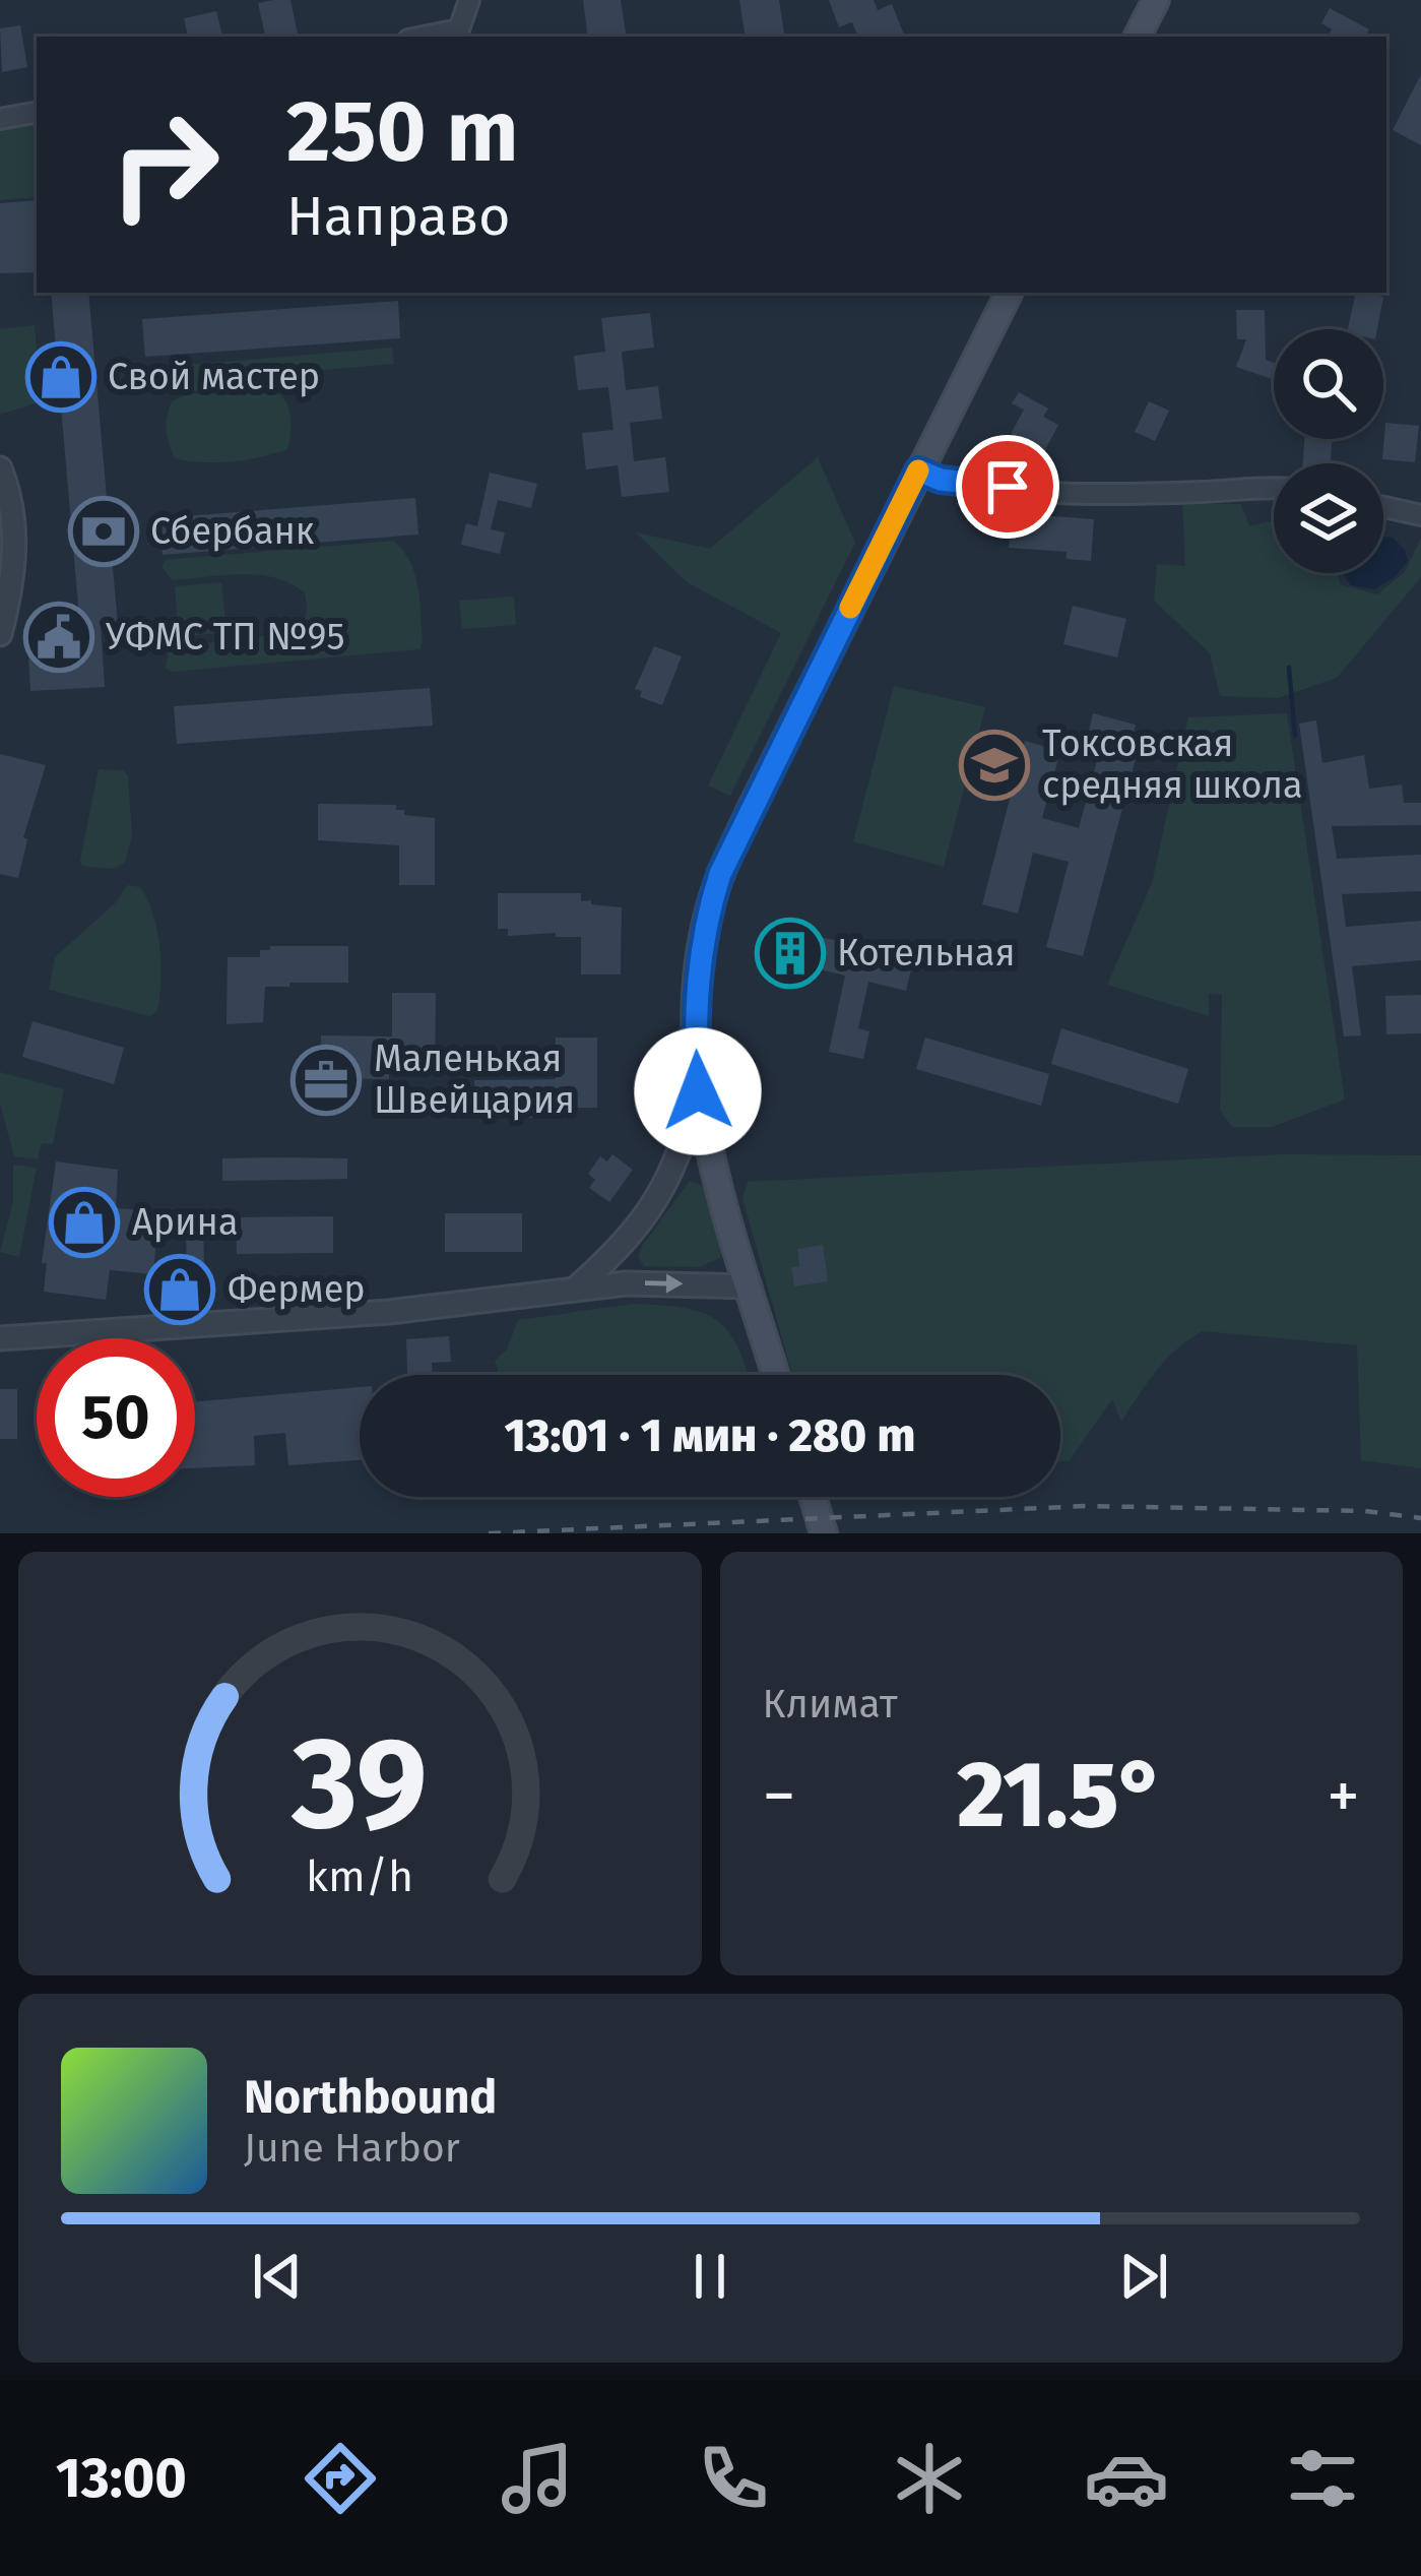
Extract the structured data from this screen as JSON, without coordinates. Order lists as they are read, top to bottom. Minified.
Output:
{"places":{"shop":["Свой мастер","Арина","Фермер"],"bank":["Сбербанк"],"public building":["УФМС ТП №95"],"school or university":["Токсовская средняя школа"],"building":["Котельная"],"office":["Маленькая Швейцария"]},"page":{"turn":["250 m","Направо"],"limit":"50","trip":"13:01 · 1 мин · 280 m","tile":"Климат","heat":["−","21.5°","+"],"song":["Northbound","June Harbor"],"tabs":"13:00","gauge":["39","km/h"]}}
